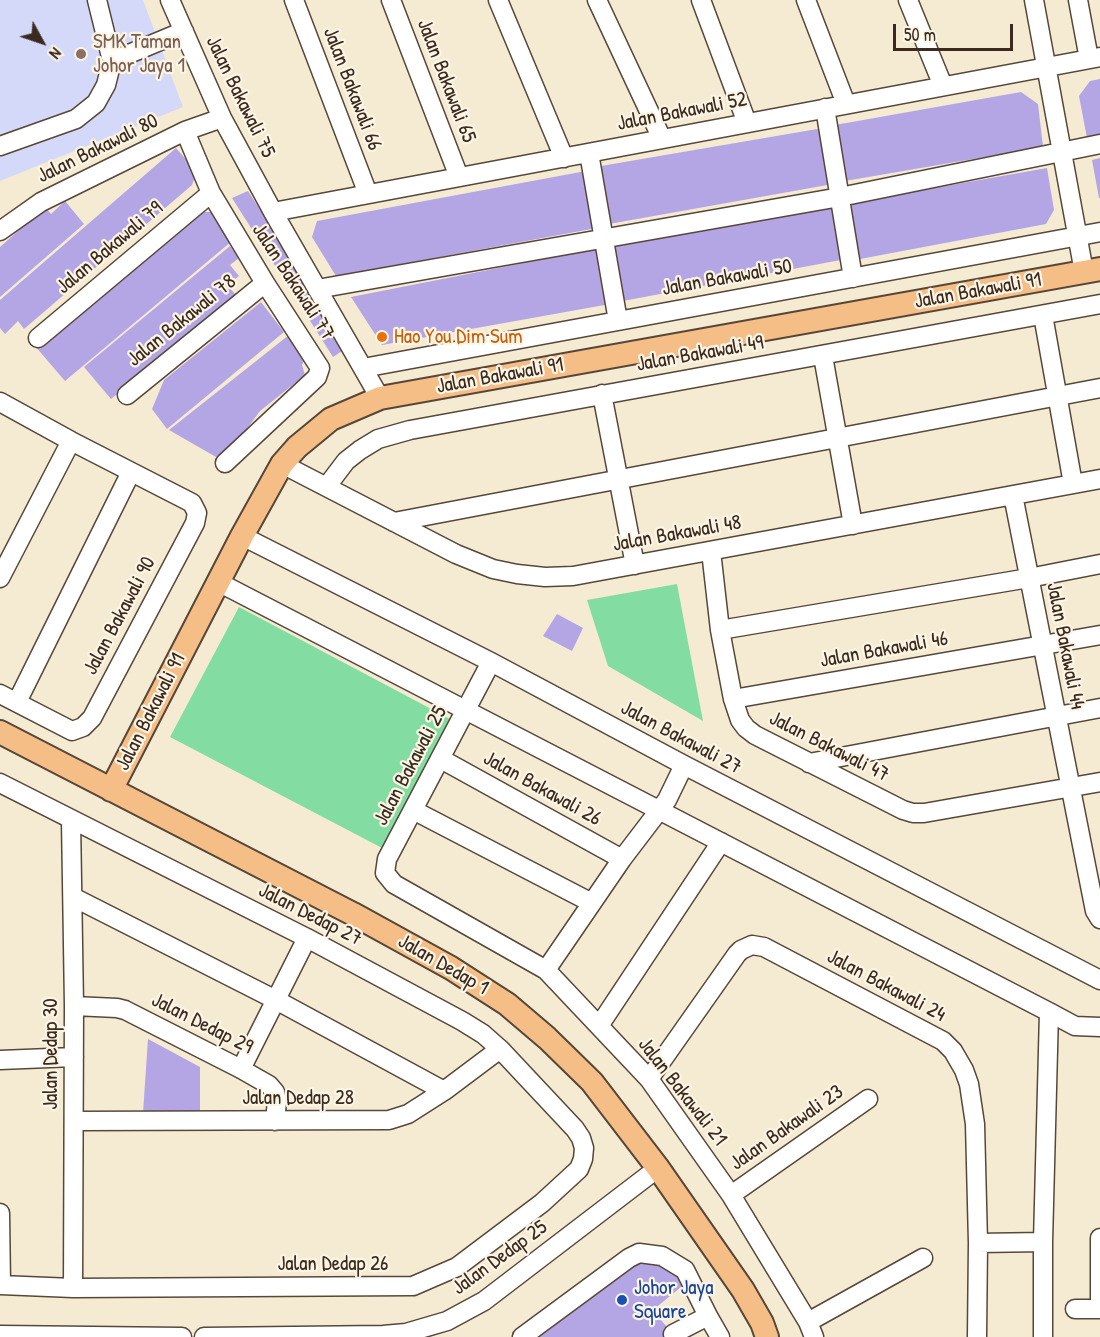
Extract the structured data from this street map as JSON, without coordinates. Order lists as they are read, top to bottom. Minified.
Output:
{"streets":{"main road":["Jalan Bakawali 91","Jalan Dedap 1"],"street":["Jalan Bakawali 65","Jalan Bakawali 66","Jalan Bakawali 75","Jalan Bakawali 52","Jalan Bakawali 80","Jalan Bakawali 79","Jalan Bakawali 50","Jalan Bakawali 77","Jalan Bakawali 78","Jalan Bakawali 49","Jalan Bakawali 48","Jalan Bakawali 90","Jalan Bakawali 44","Jalan Bakawali 46","Jalan Bakawali 27","Jalan Bakawali 47","Jalan Bakawali 25","Jalan Bakawali 26","Jalan Dedap 27","Jalan Bakawali 24","Jalan Dedap 29","Jalan Dedap 30","Jalan Bakawali 21","Jalan Dedap 28","Jalan Bakawali 23","Jalan Dedap 25","Jalan Dedap 26"]},"crossings":[["Jalan Bakawali 65","Jalan Bakawali 52"],["Jalan Bakawali 66","Jalan Bakawali 52"],["Jalan Bakawali 75","Jalan Bakawali 52"],["Jalan Bakawali 75","Jalan Bakawali 80"],["Jalan Bakawali 75","Jalan Bakawali 50"],["Jalan Bakawali 75","Jalan Bakawali 91"],["Jalan Bakawali 80","Jalan Bakawali 77"],["Jalan Bakawali 79","Jalan Bakawali 77"],["Jalan Bakawali 77","Jalan Bakawali 78"],["Jalan Bakawali 91","Jalan Bakawali 48"],["Jalan Bakawali 91","Jalan Bakawali 27"],["Jalan Bakawali 91","Jalan Dedap 1"],["Jalan Bakawali 49","Jalan Bakawali 48"],["Jalan Bakawali 48","Jalan Bakawali 44"],["Jalan Bakawali 48","Jalan Bakawali 47"],["Jalan Bakawali 44","Jalan Bakawali 46"],["Jalan Bakawali 44","Jalan Bakawali 47"],["Jalan Bakawali 46","Jalan Bakawali 47"],["Jalan Bakawali 27","Jalan Bakawali 25"],["Jalan Bakawali 25","Jalan Bakawali 26"],["Jalan Bakawali 25","Jalan Bakawali 21"],["Jalan Dedap 27","Jalan Dedap 30"],["Jalan Dedap 27","Jalan Dedap 28"],["Jalan Dedap 27","Jalan Dedap 26"],["Jalan Dedap 1","Jalan Dedap 25"],["Jalan Bakawali 24","Jalan Bakawali 21"],["Jalan Dedap 29","Jalan Dedap 30"],["Jalan Dedap 29","Jalan Dedap 28"],["Jalan Dedap 30","Jalan Dedap 28"],["Jalan Dedap 30","Jalan Dedap 26"],["Jalan Bakawali 21","Jalan Bakawali 23"]],"places":["SMK Taman Johor Jaya 1","Hao You Dim Sum","Johor Jaya Square"],"scale_bar":"50 m","north":"bottom right"}
